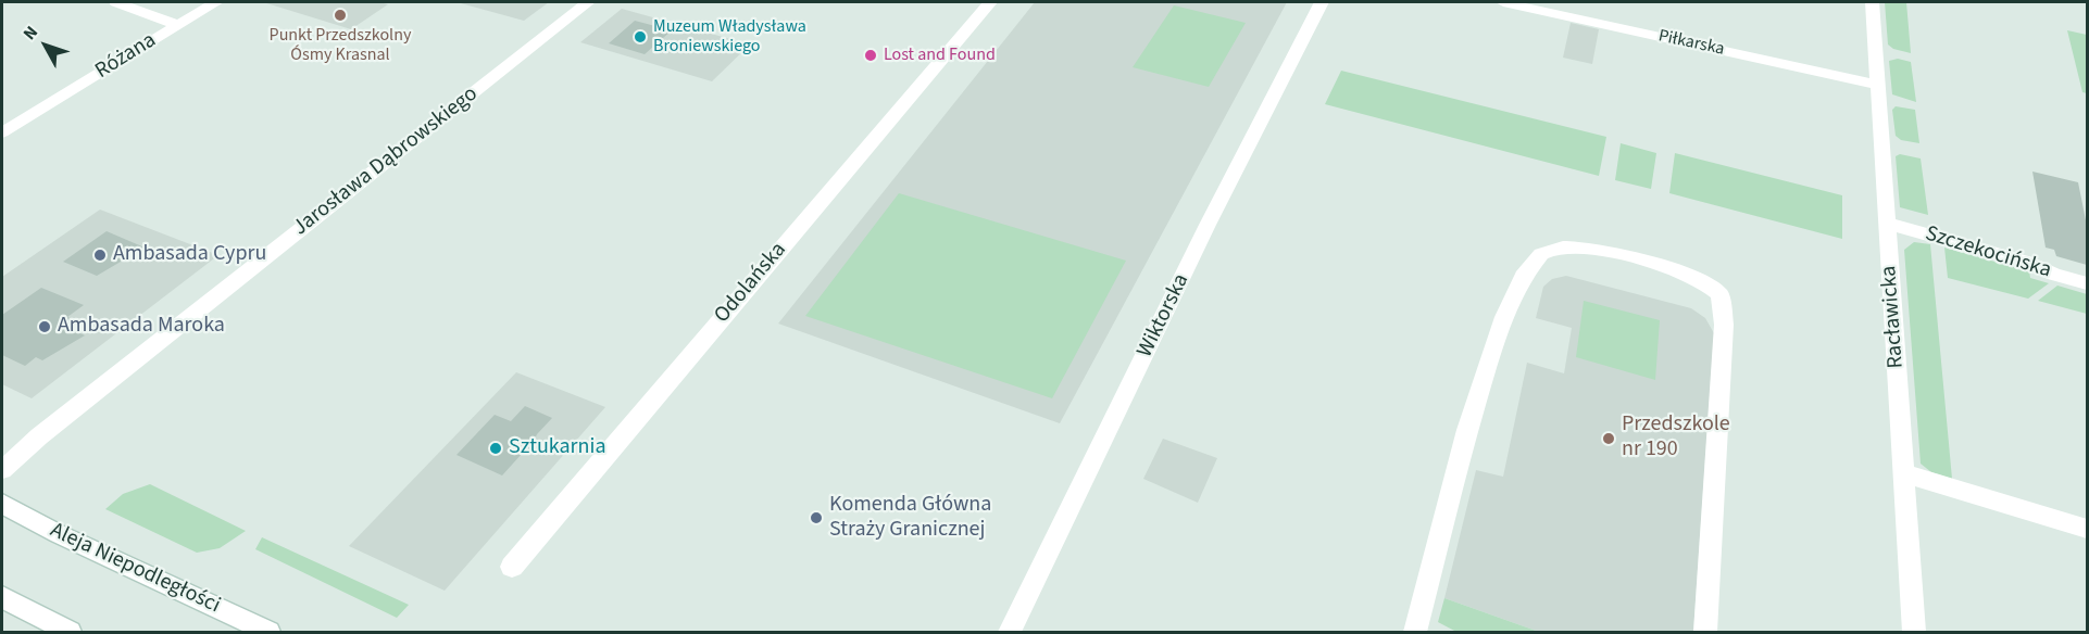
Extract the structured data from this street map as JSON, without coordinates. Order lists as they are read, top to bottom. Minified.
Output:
{"streets":{"street":["Piłkarska","Różana","Jarosława Dąbrowskiego","Szczekocińska","Odolańska","Wiktorska","Racławicka","Aleja Niepodległości"]},"crossings":[["Piłkarska","Racławicka"],["Szczekocińska","Racławicka"]],"places":["Punkt Przedszkolny Ósmy Krasnal","Muzeum Władysława Broniewskiego","Lost and Found","Ambasada Cypru","Ambasada Maroka","Przedszkole nr 190","Sztukarnia","Komenda Główna Straży Granicznej"],"north":"top left"}
